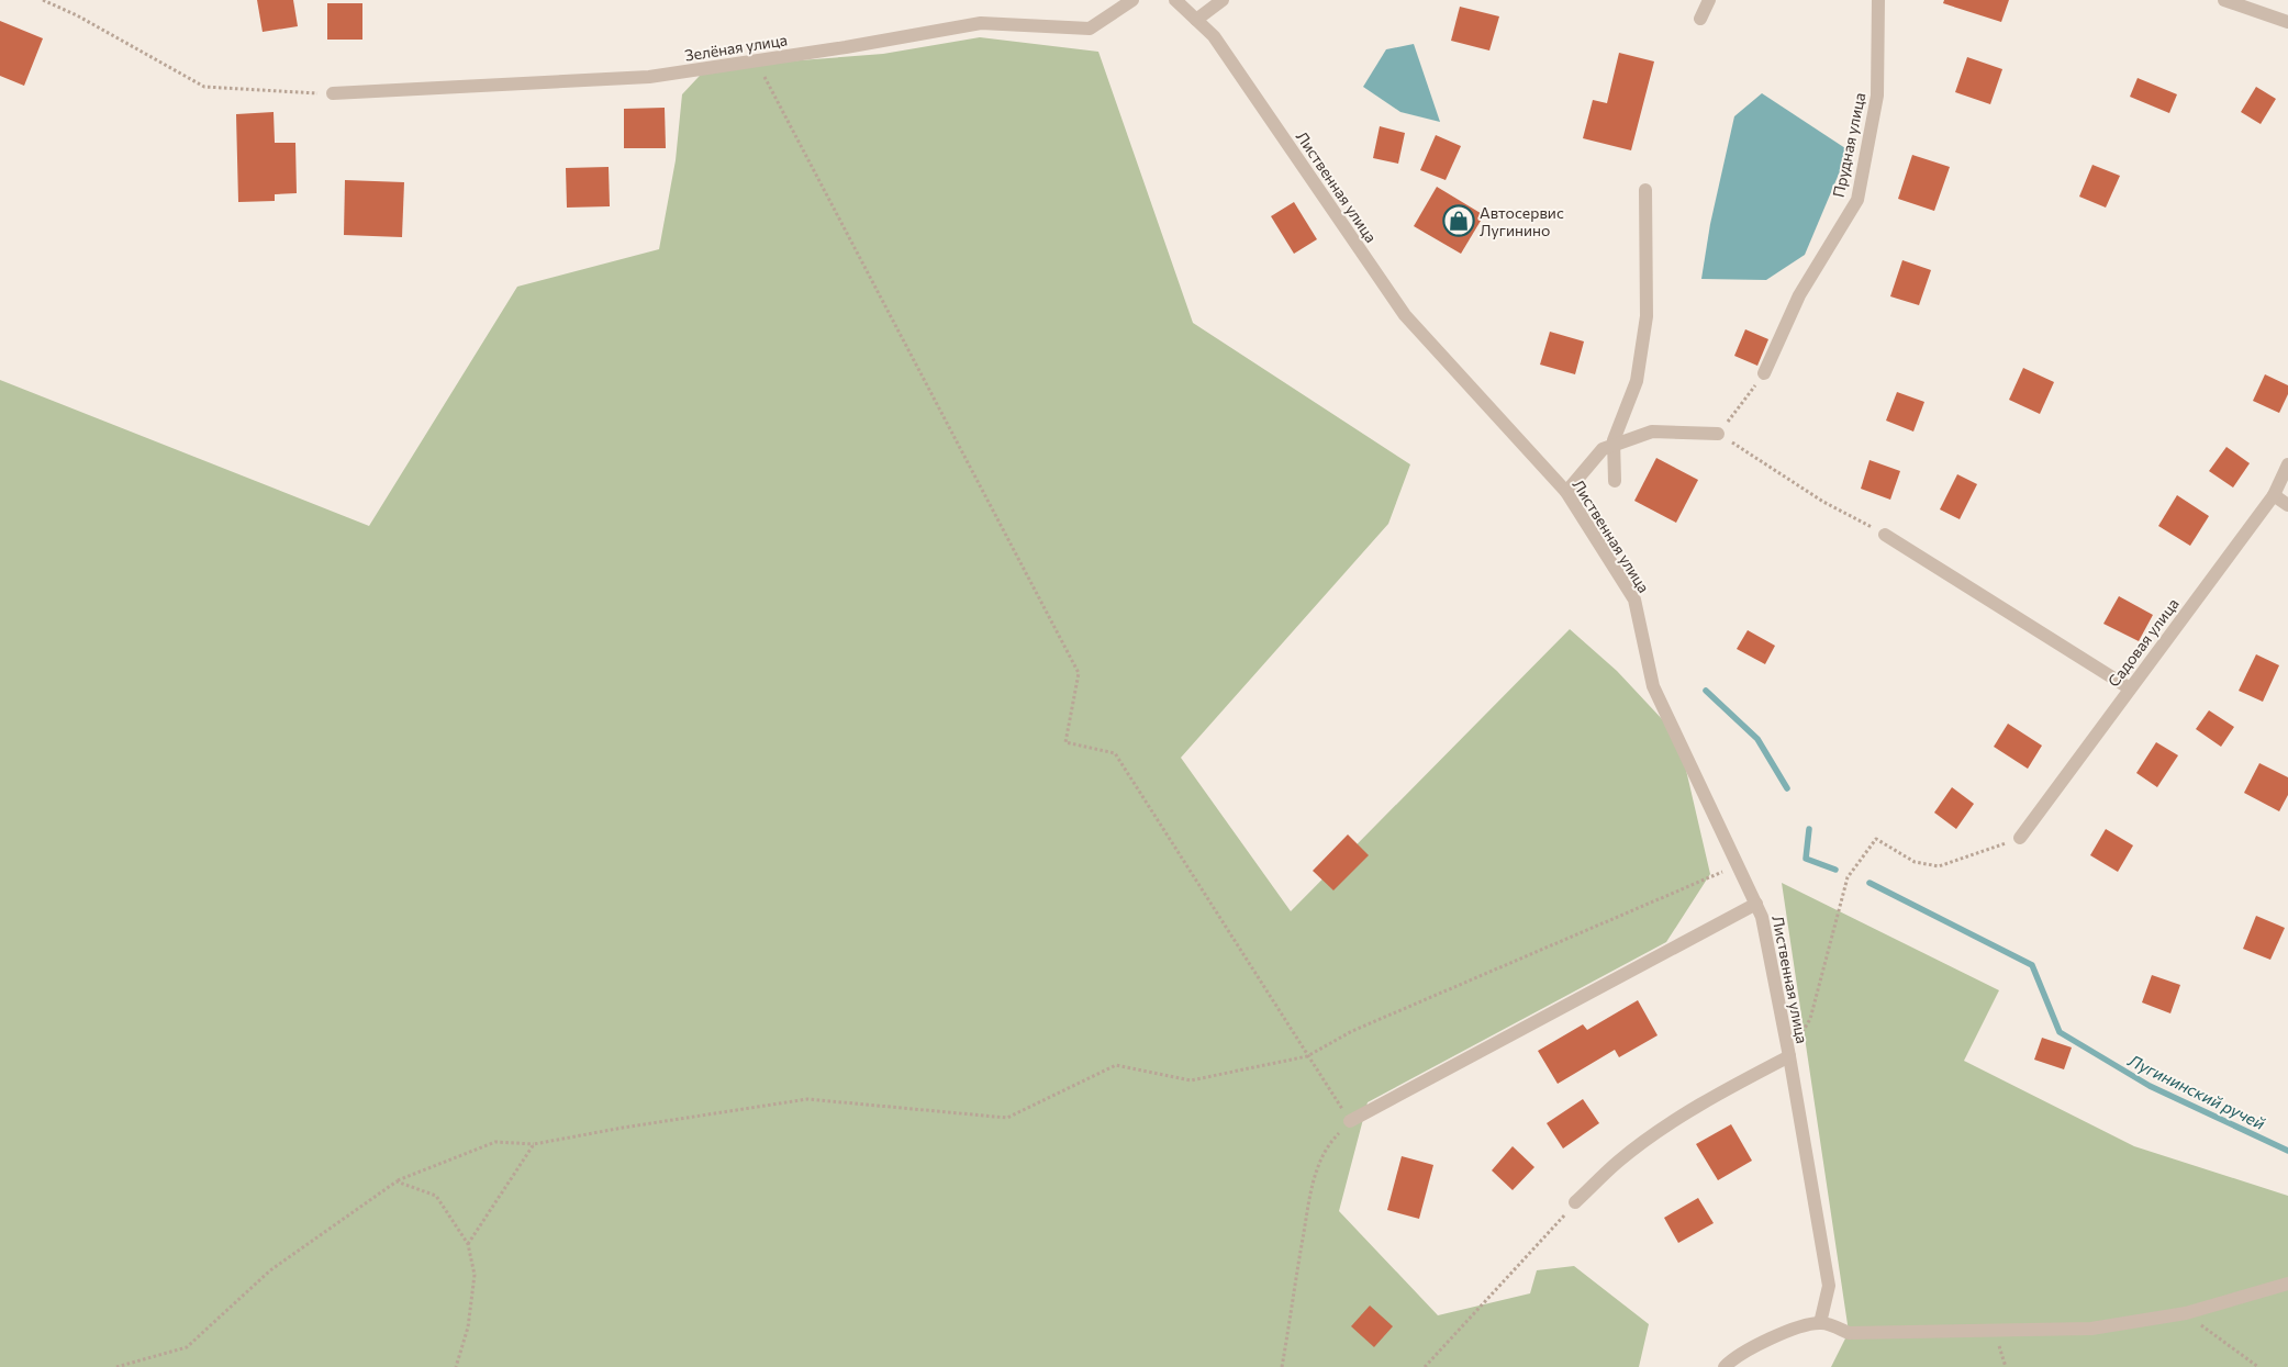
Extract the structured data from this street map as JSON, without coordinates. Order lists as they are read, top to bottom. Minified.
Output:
{"streets":{"street":["Зелёная улица","Прудная улица","Лиственная улица","Садовая улица"]},"water":["Лугининский ручей"],"places":{"shop":["Автосервис Лугинино"]}}
